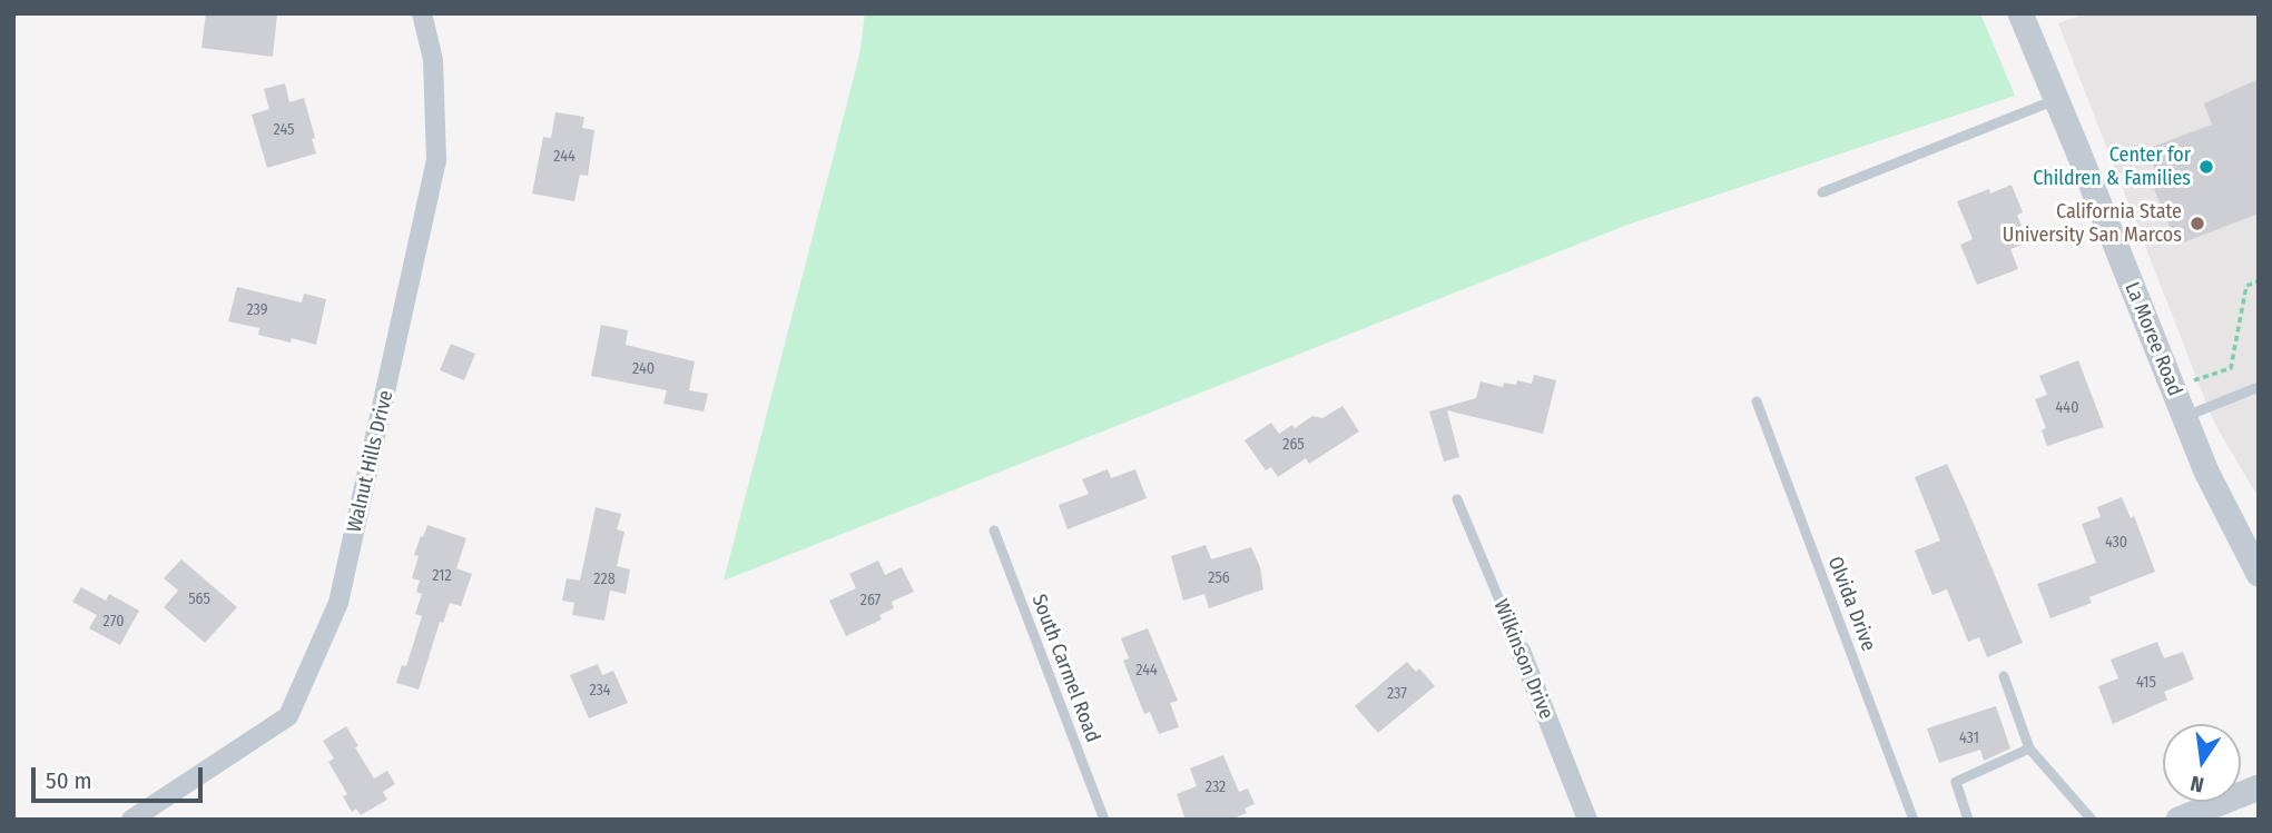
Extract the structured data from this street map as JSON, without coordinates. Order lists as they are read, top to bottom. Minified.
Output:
{"streets":{"street":["La Moree Road","Walnut Hills Drive","Wilkinson Drive"],"lane":["Olvida Drive","South Carmel Road"]},"places":["Center for Children & Families","California State University San Marcos"],"house_numbers":["245","244","239","240","440","265","430","212","256","228","565","267","270","244","415","234","237","431","232"],"scale_bar":"50 m","north":"bottom"}
